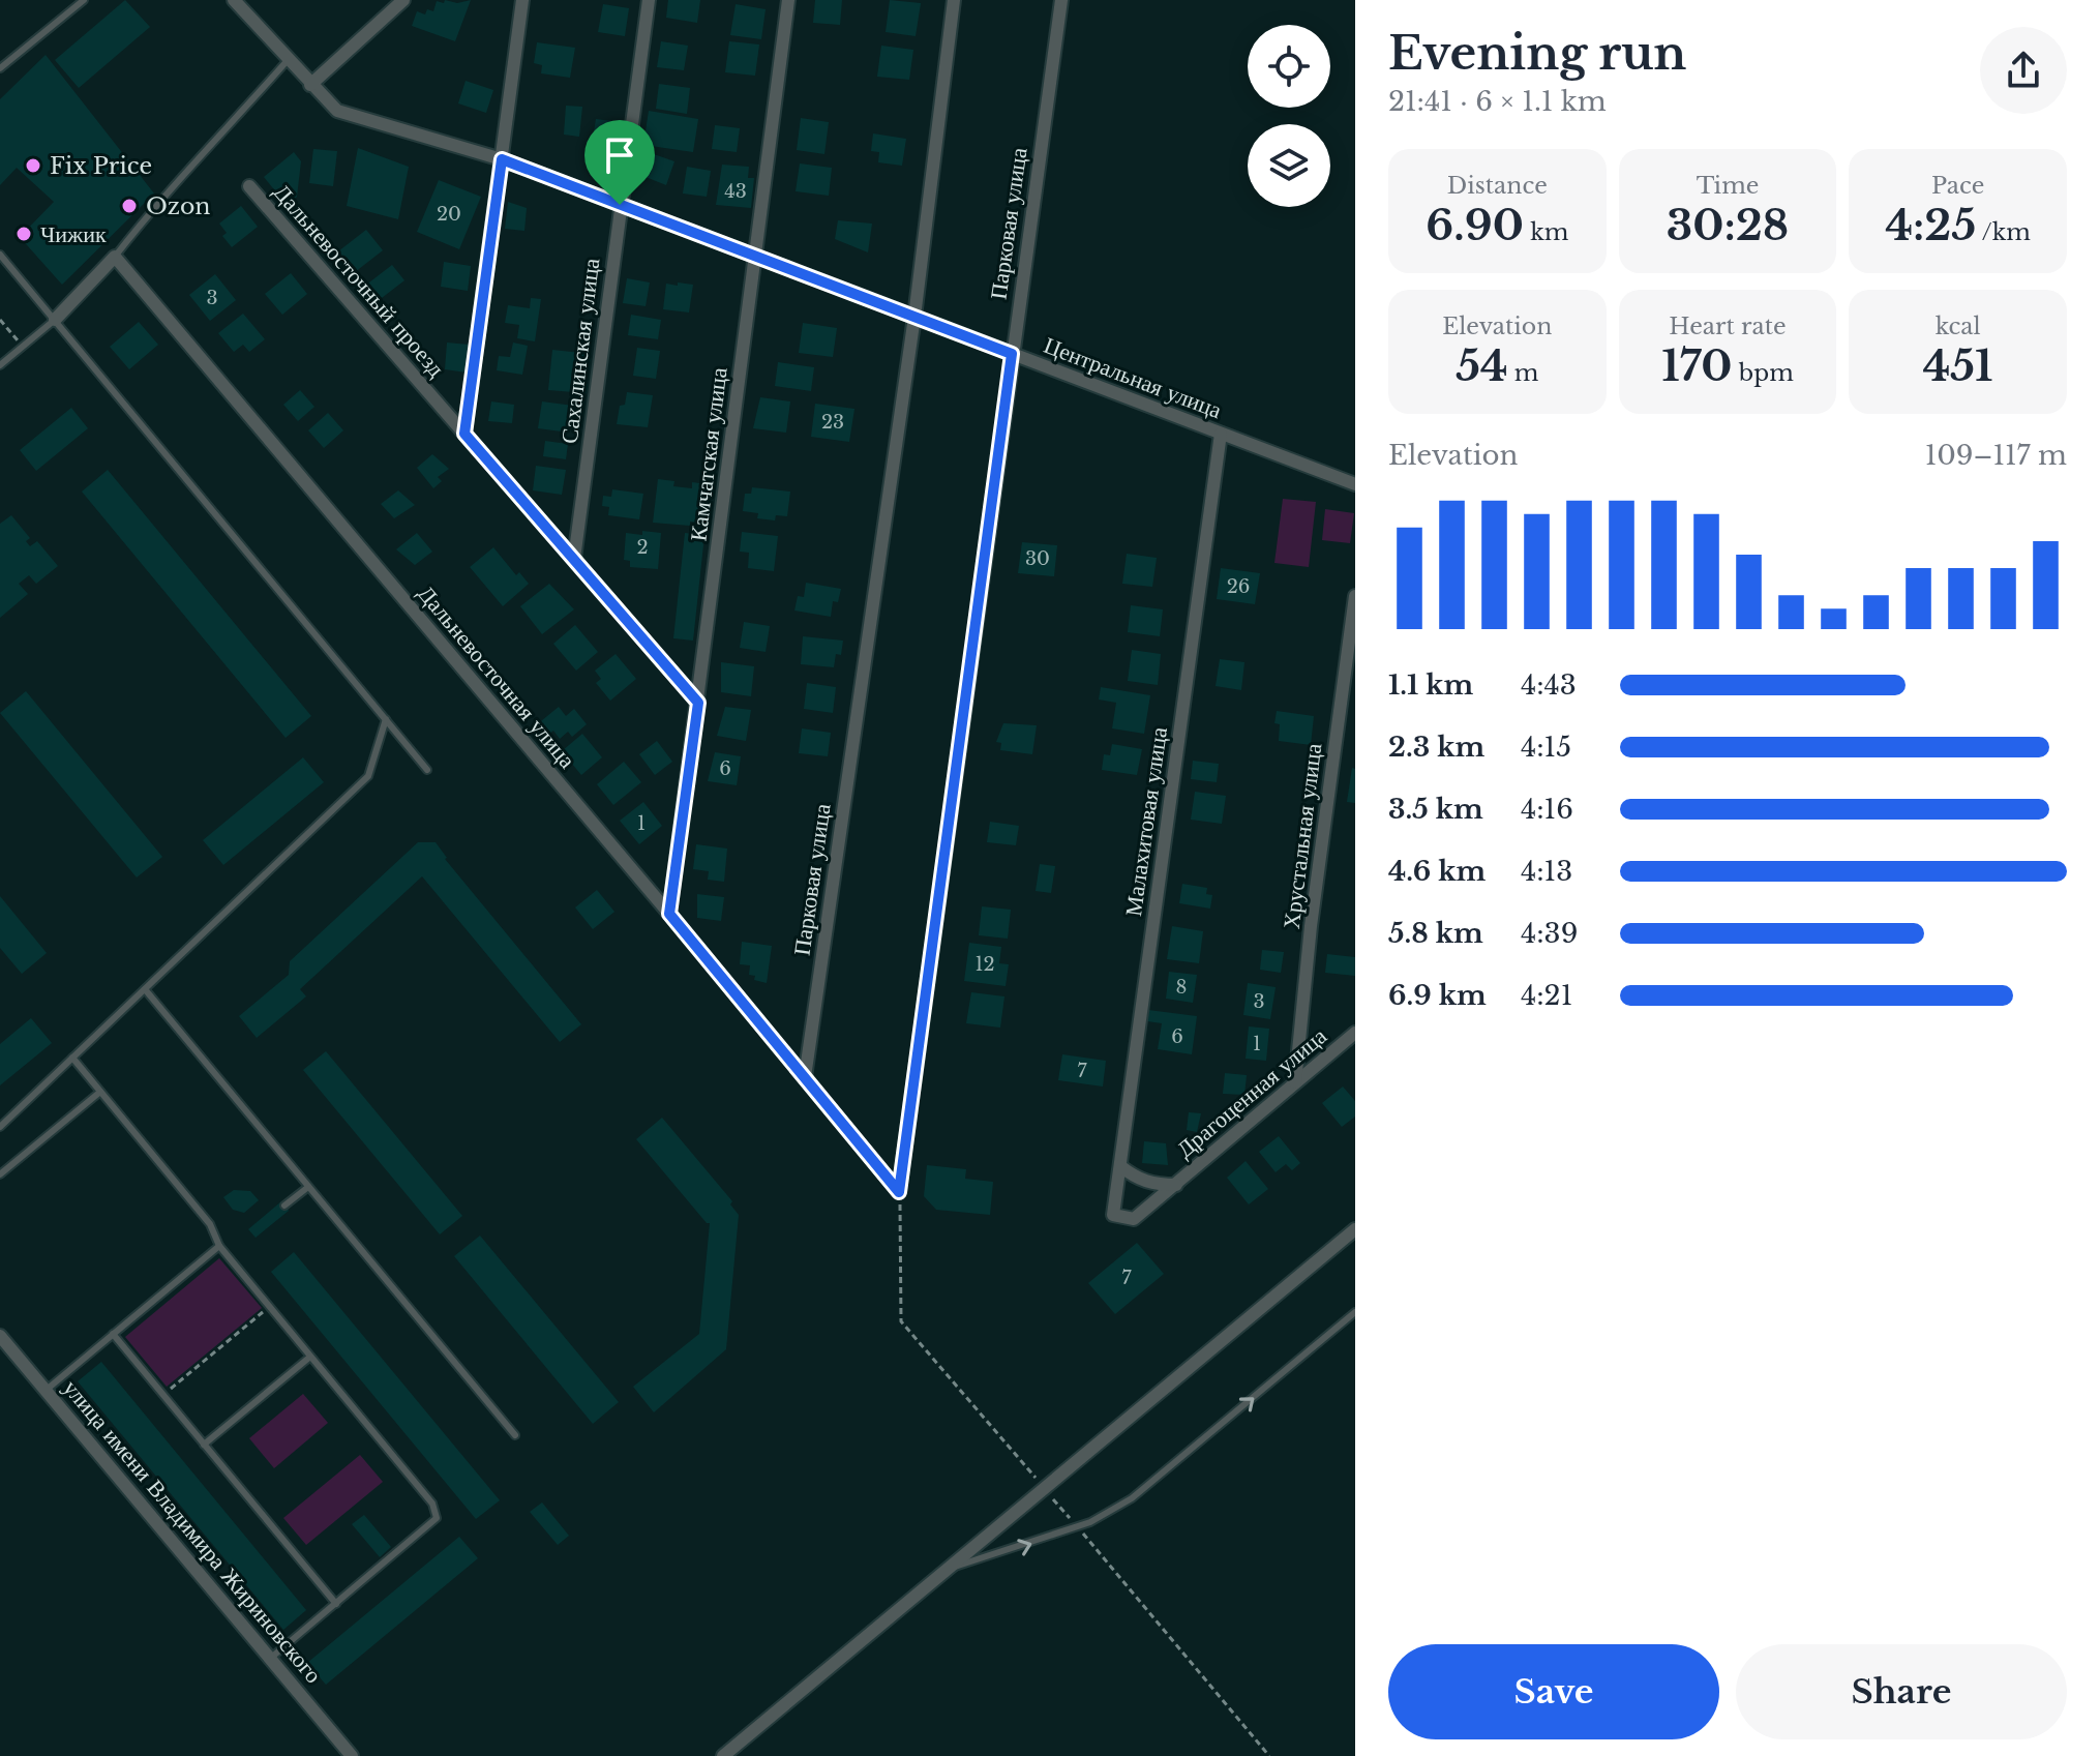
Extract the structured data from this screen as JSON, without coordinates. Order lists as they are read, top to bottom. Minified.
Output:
{"streets":{"street":["Парковая улица","Дальневосточный проезд","Сахалинская улица","Центральная улица","Камчатская улица","Дальневосточная улица","Малахитовая улица","Хрустальная улица","Драгоценная улица","улица имени Владимира Жириновского"]},"crossings":[["Парковая улица","Центральная улица"],["Парковая улица","Дальневосточная улица"],["Дальневосточный проезд","Сахалинская улица"],["Дальневосточный проезд","Камчатская улица"],["Сахалинская улица","Центральная улица"],["Центральная улица","Камчатская улица"],["Центральная улица","Малахитовая улица"],["Камчатская улица","Дальневосточная улица"],["Малахитовая улица","Драгоценная улица"],["Хрустальная улица","Драгоценная улица"]],"places":["Fix Price","Ozon","Чижик"],"house_numbers":["43","20","3","23","2","30","26","6","1","12","8","3","6","1","7","7"],"page":{"heading":["Evening run","21:41 · 6 × 1.1 km"],"stats":[["Distance","6.90 km"],["Time","30:28"],["Pace","4:25 /km"],["Elevation","54 m"],["Heart rate","170 bpm"],["kcal","451"]],"chart":["Elevation","109–117 m"],"list":[{"name":"1.1 km","note":"4:43"},{"name":"2.3 km","note":"4:15"},{"name":"3.5 km","note":"4:16"},{"name":"4.6 km","note":"4:13"},{"name":"5.8 km","note":"4:39"},{"name":"6.9 km","note":"4:21"}],"buttons":["Save","Share"]}}
